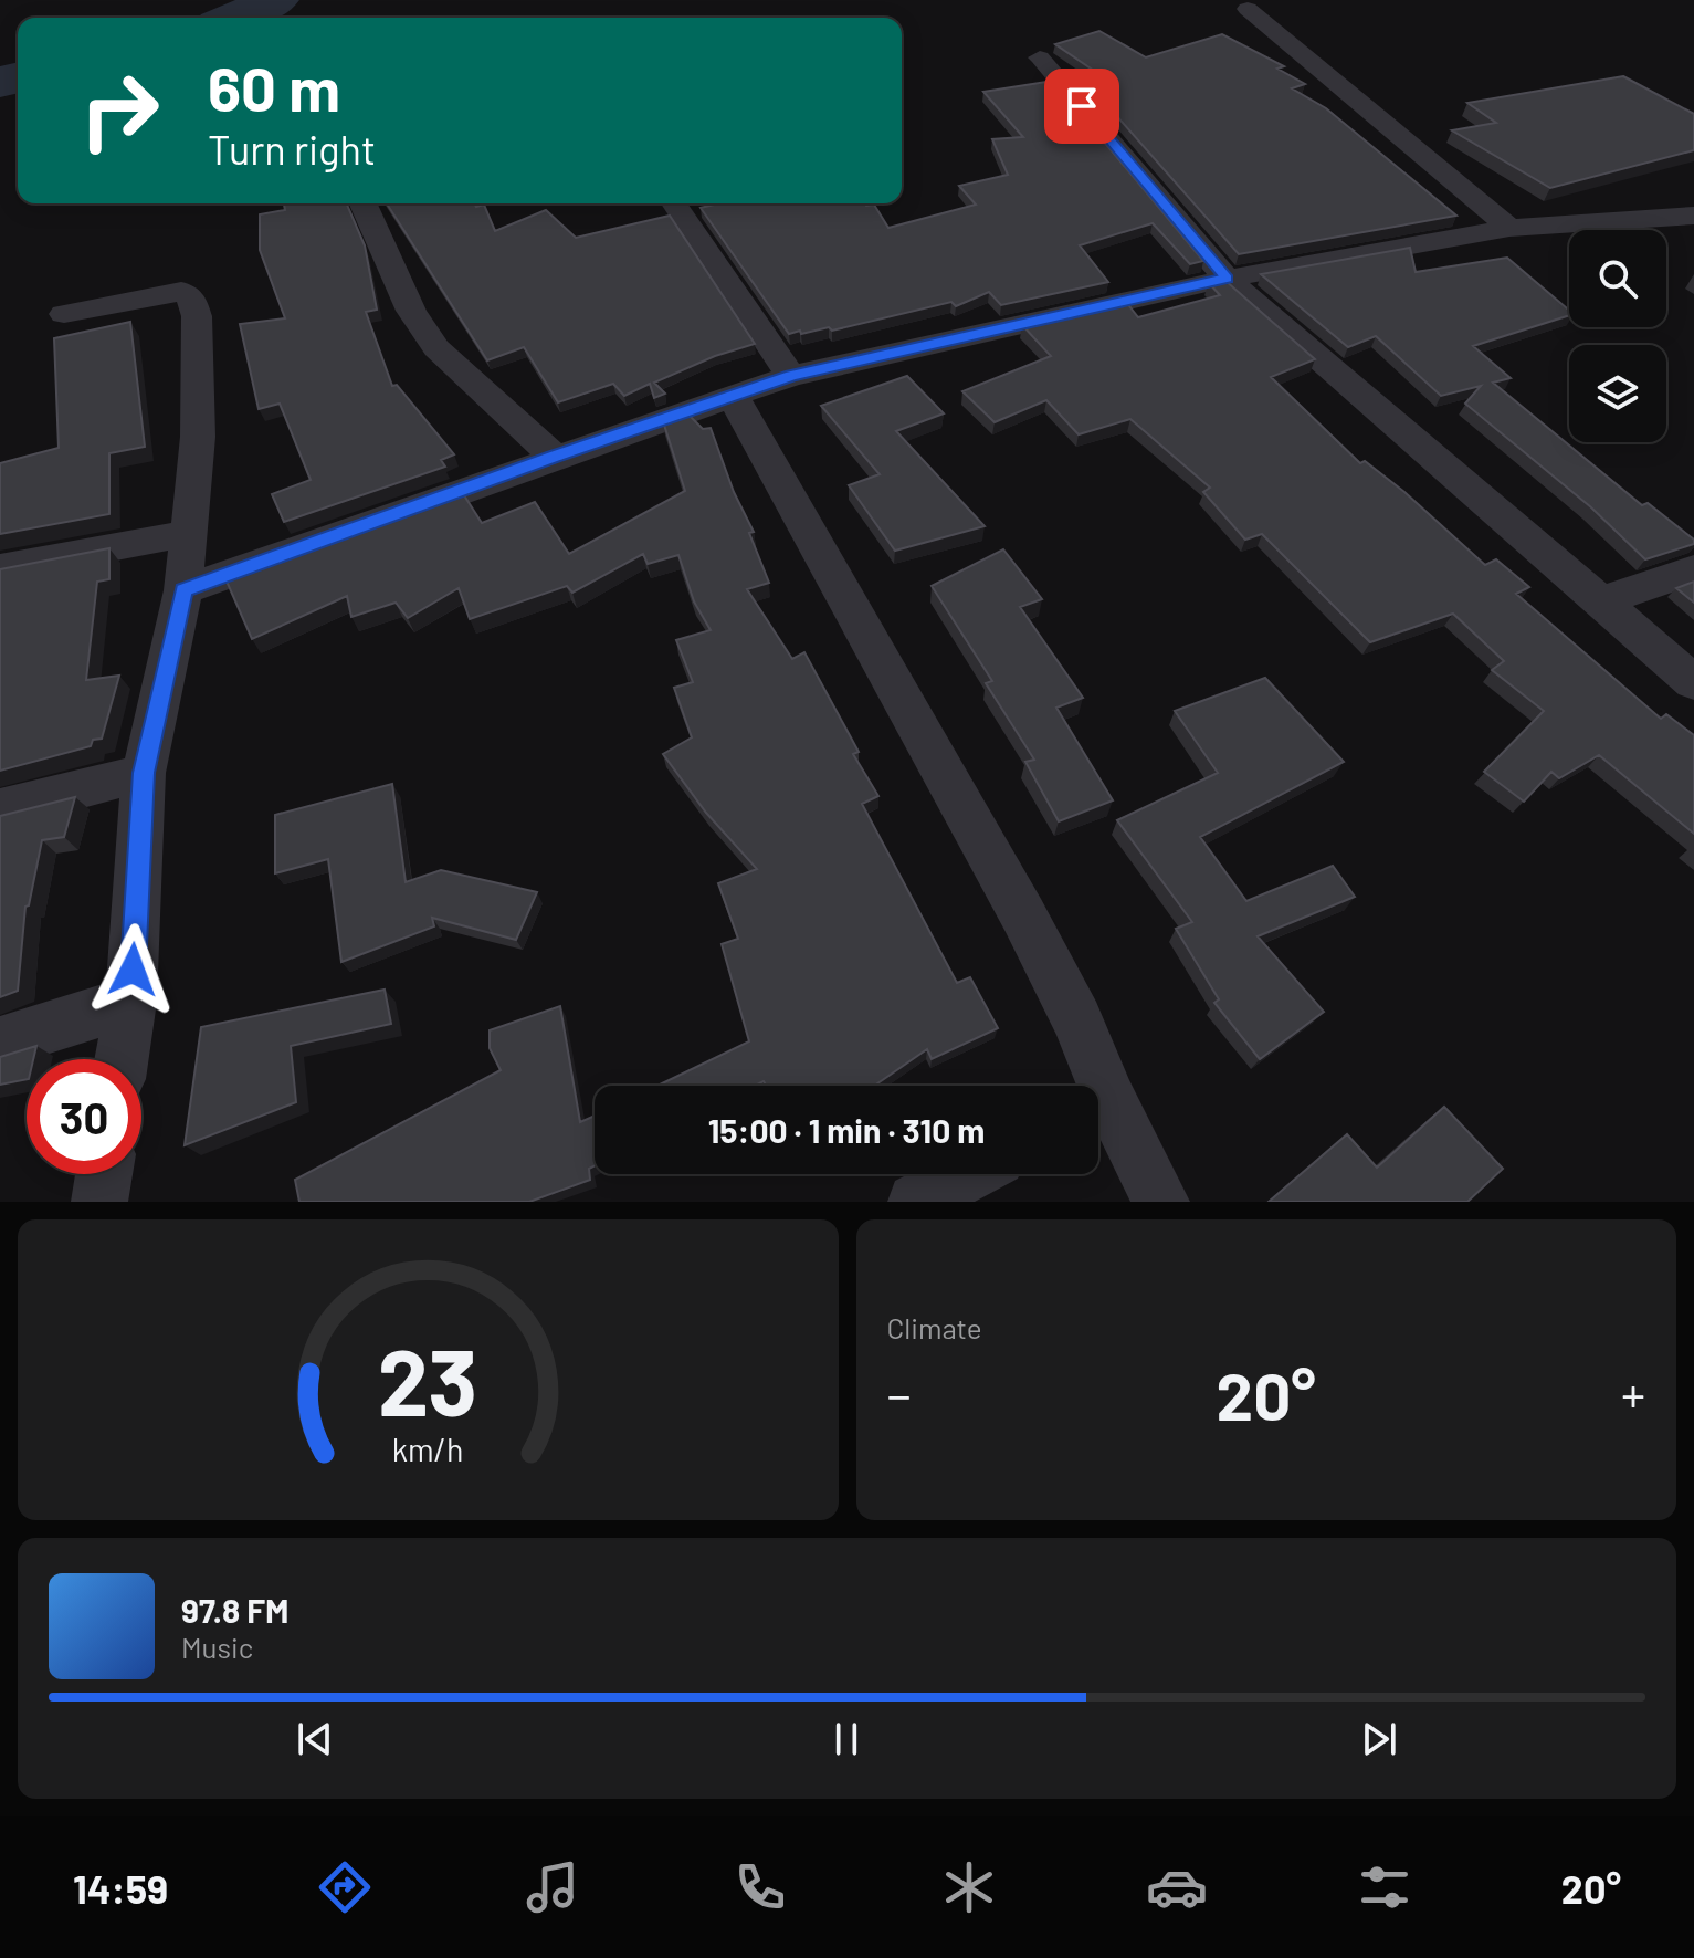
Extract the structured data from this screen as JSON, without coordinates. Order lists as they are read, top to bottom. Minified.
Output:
{"page":{"turn":["60 m","Turn right"],"limit":"30","trip":"15:00 · 1 min · 310 m","tile":"Climate","heat":["−","20°","+"],"song":["97.8 FM","Music"],"tabs":["14:59","20°"],"gauge":["23","km/h"]}}
